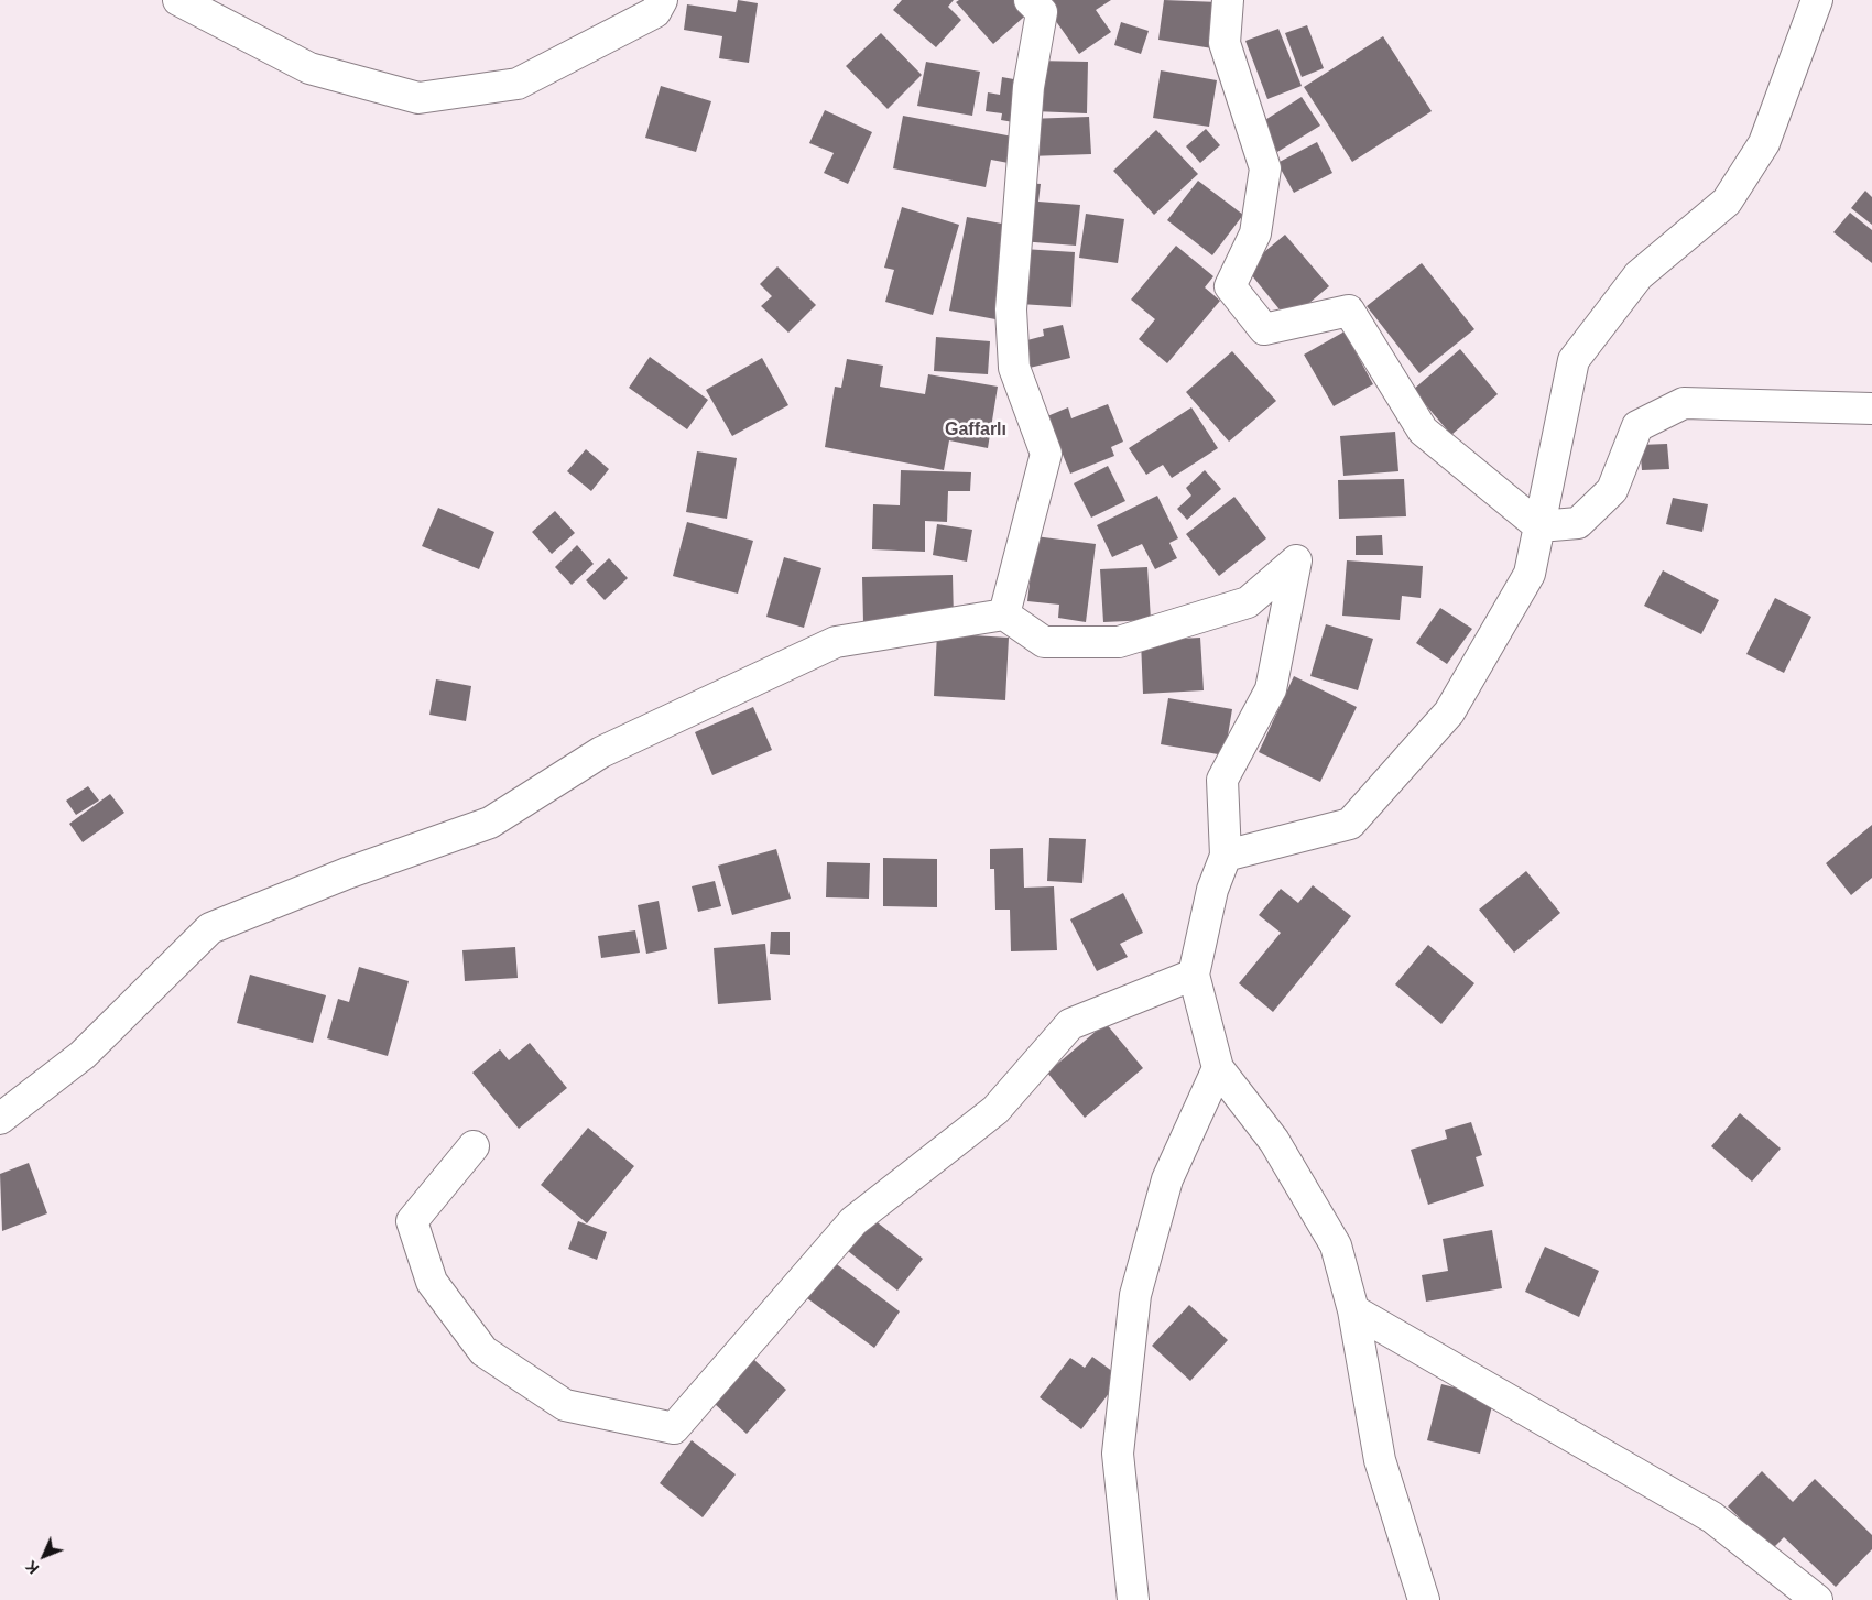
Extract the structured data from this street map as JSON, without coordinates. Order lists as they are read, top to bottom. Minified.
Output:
{"districts":["Gaffarlı"],"north":"bottom left"}
